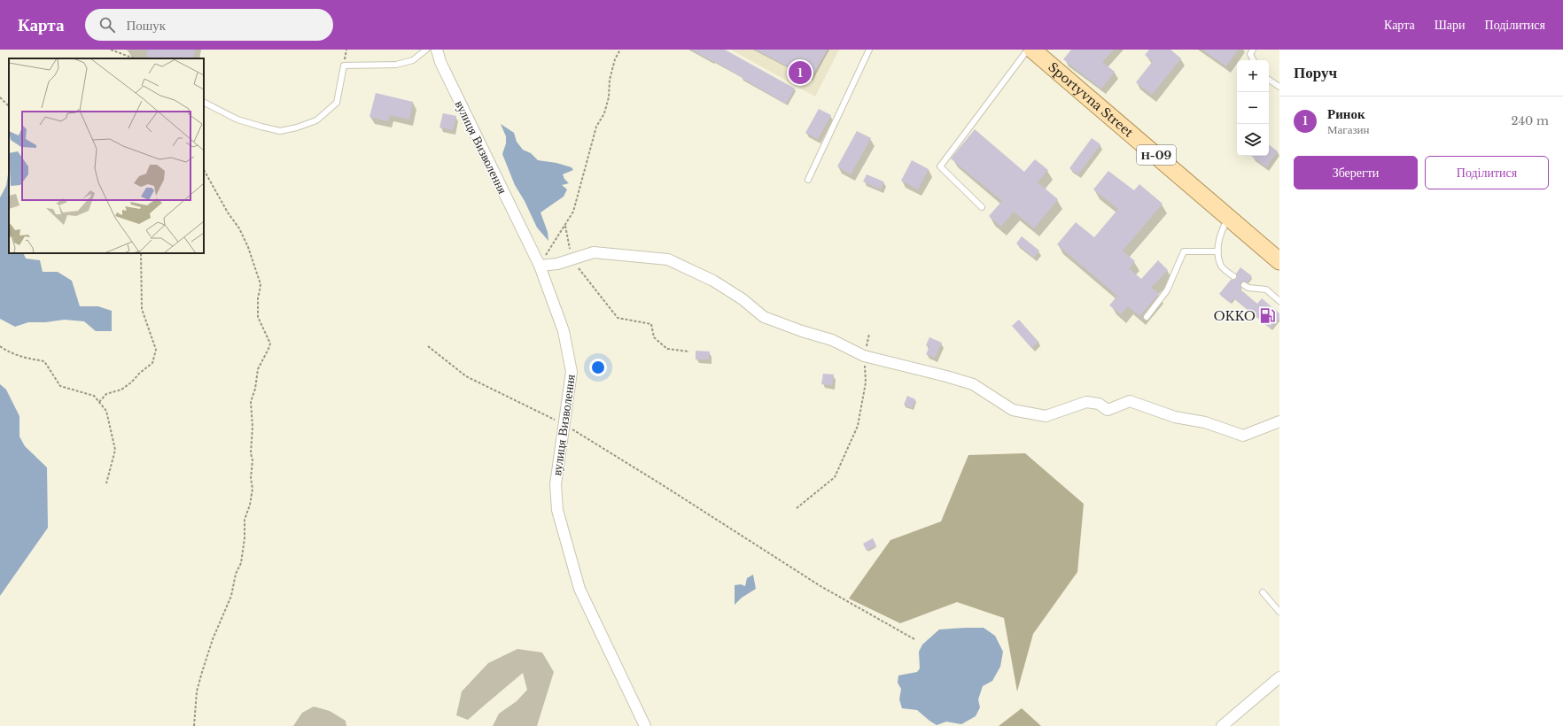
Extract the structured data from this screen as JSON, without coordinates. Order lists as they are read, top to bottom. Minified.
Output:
{"streets":{"main road":["Sportyvna Street","Н-09"],"street":["вулиця Визволення"]},"places":{"fuel station":["OKKO"]},"page":{"header":"Карта","search":"Пошук","nav":["Карта","Шари","Поділитися"],"heading":"Поруч","pins":"1","map_buttons":["+","−"],"list":[{"mark":"1","name":"Ринок","note":"Магазин","value":"240 m"}],"buttons":["Зберегти","Поділитися"]}}
